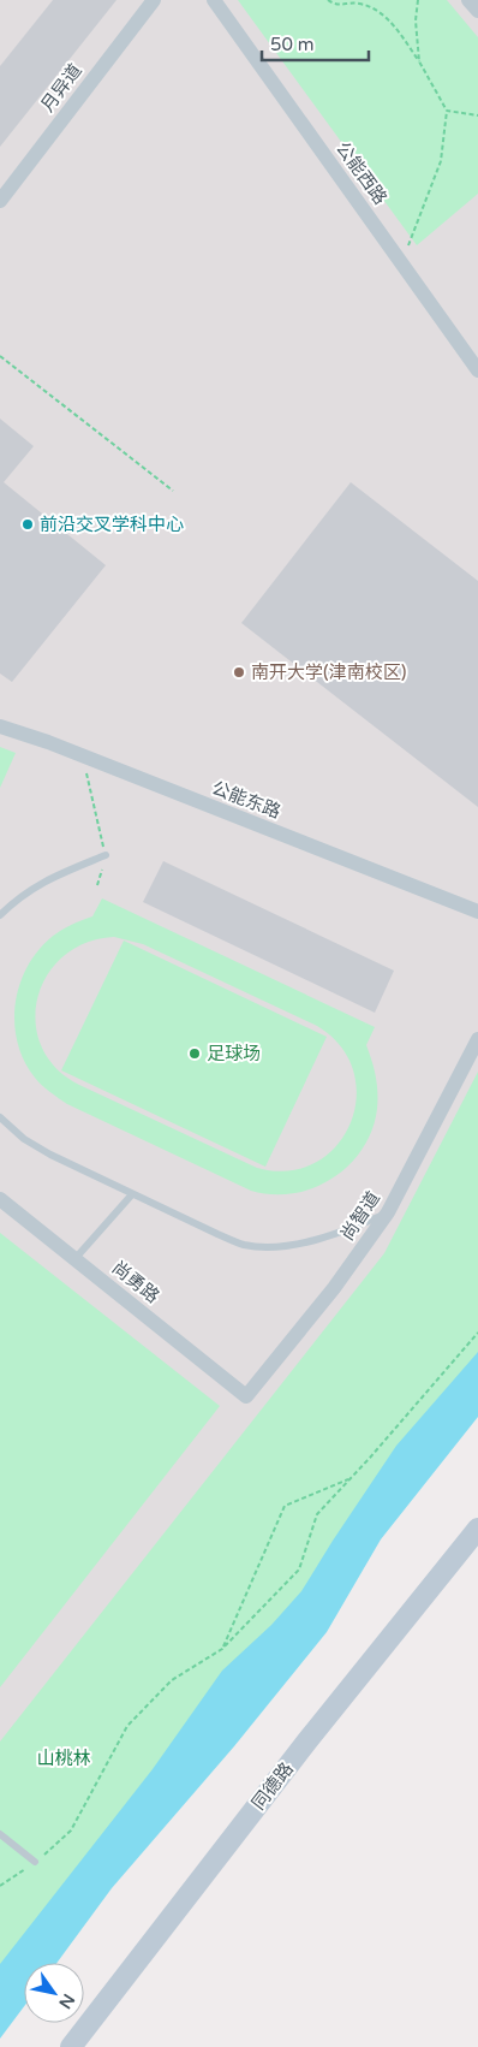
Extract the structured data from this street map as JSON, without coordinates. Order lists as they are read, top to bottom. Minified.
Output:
{"streets":{"main road":["同德路"],"street":["月异道","公能西路","公能东路","尚智道","尚勇路"]},"crossings":[["尚智道","尚勇路"]],"parks":["山桃林"],"places":["前沿交叉学科中心","南开大学(津南校区)","足球场"],"scale_bar":"50 m","north":"bottom right"}
